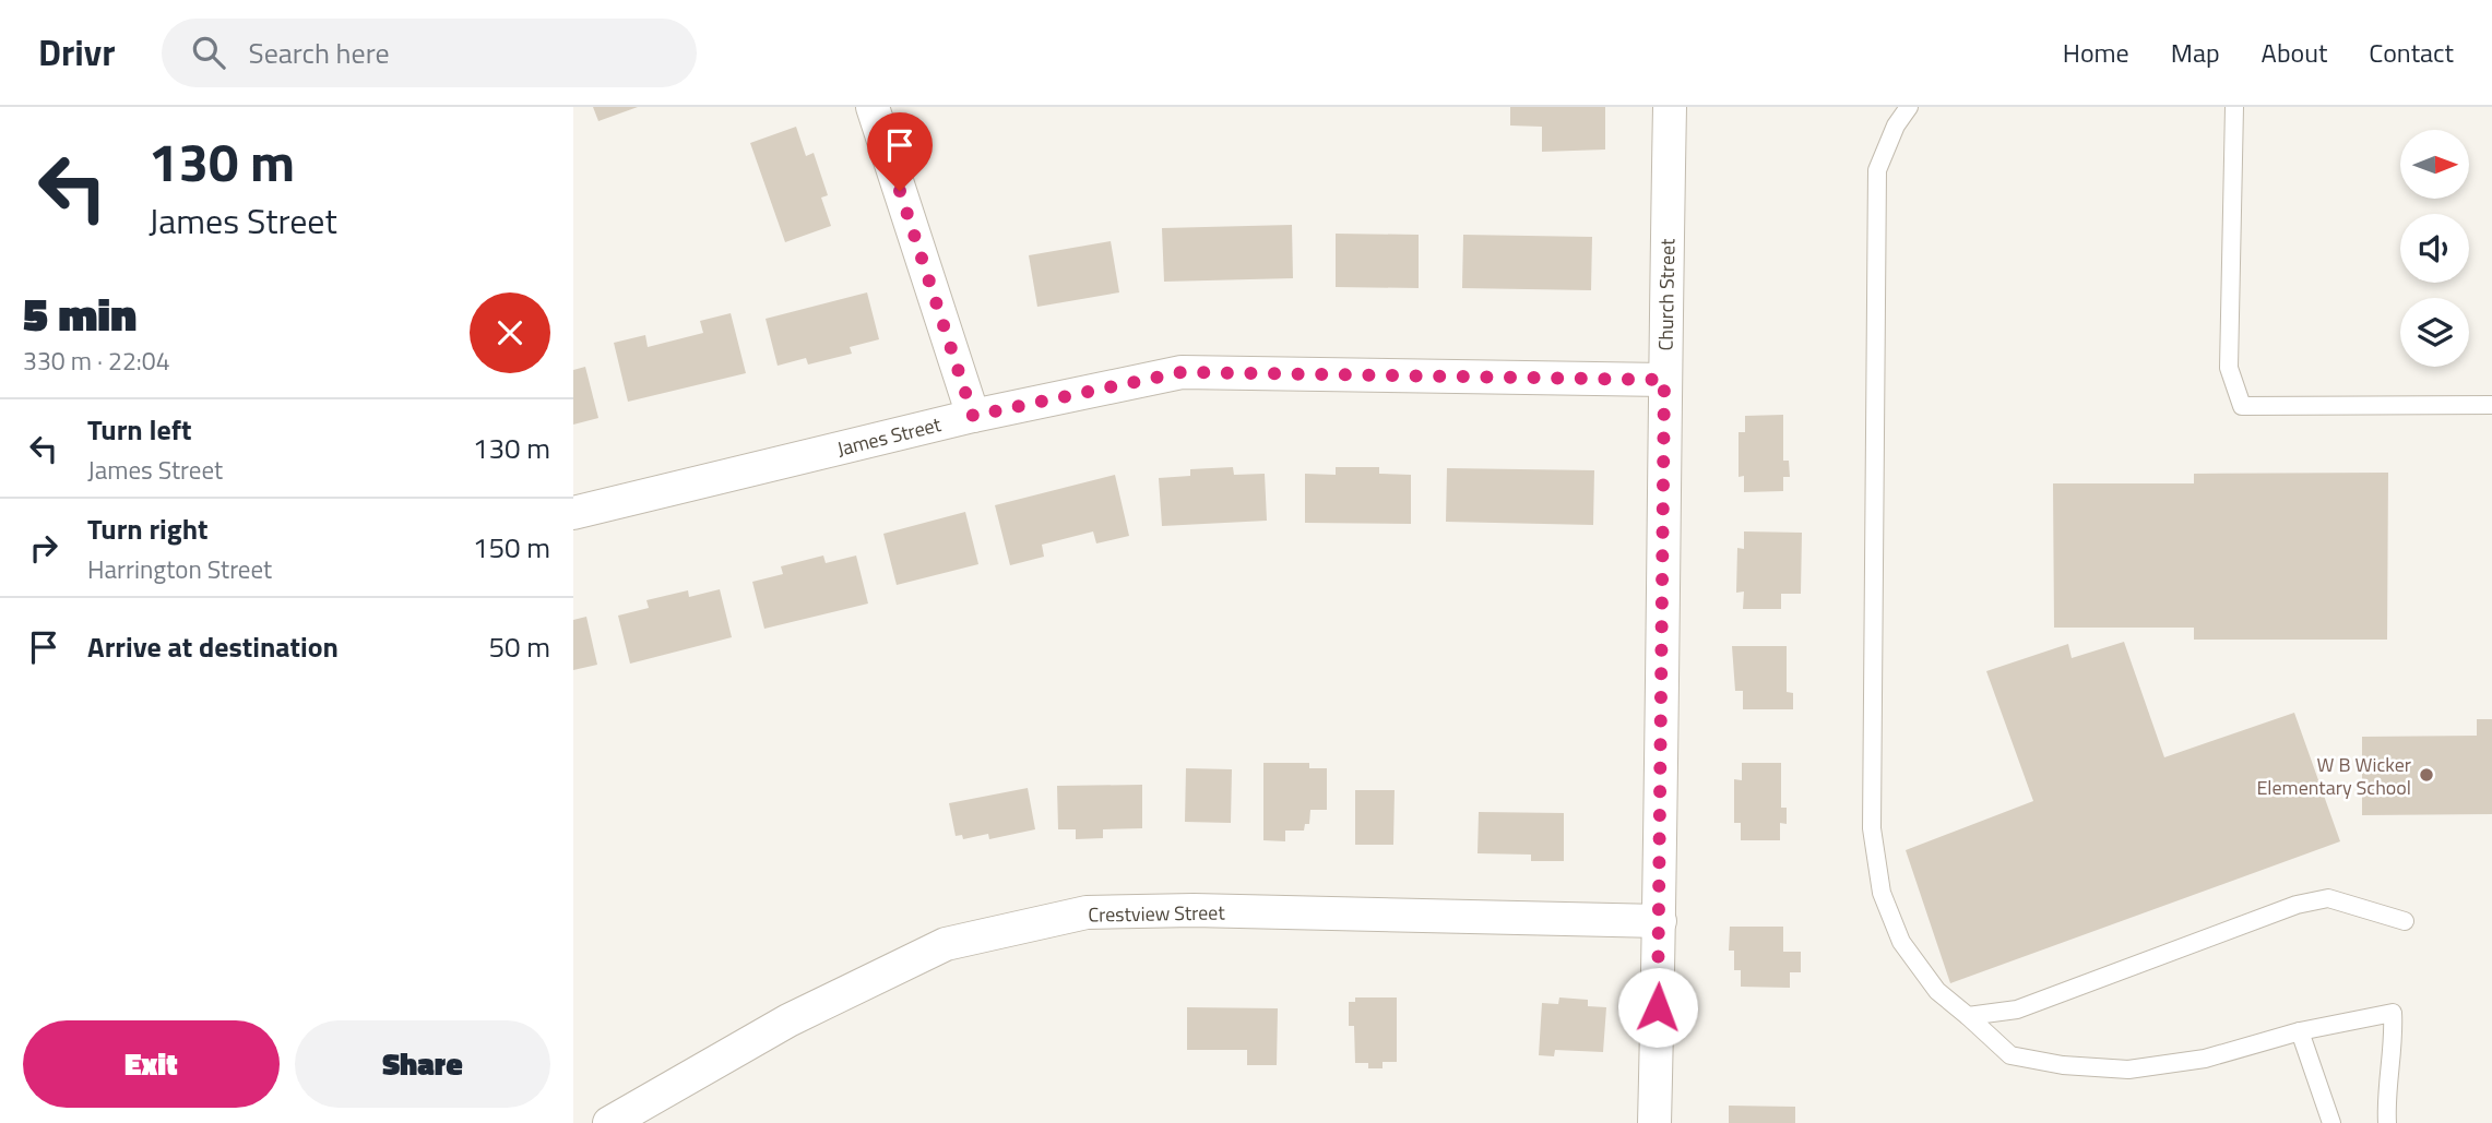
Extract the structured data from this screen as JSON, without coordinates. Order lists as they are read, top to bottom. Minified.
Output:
{"streets":{"street":["Church Street","James Street","Crestview Street"]},"crossings":[["Church Street","James Street"],["Church Street","Crestview Street"]],"places":["W B Wicker Elementary School"],"north":"right","page":{"header":"Drivr","search":"Search here","nav":["Home","Map","About","Contact"],"turn":["130 m","James Street"],"heading":["5 min","330 m · 22:04"],"list":[{"name":"Turn left","note":"James Street","value":"130 m"},{"name":"Turn right","note":"Harrington Street","value":"150 m"},{"name":"Arrive at destination","value":"50 m"}],"buttons":["Exit","Share"]}}
